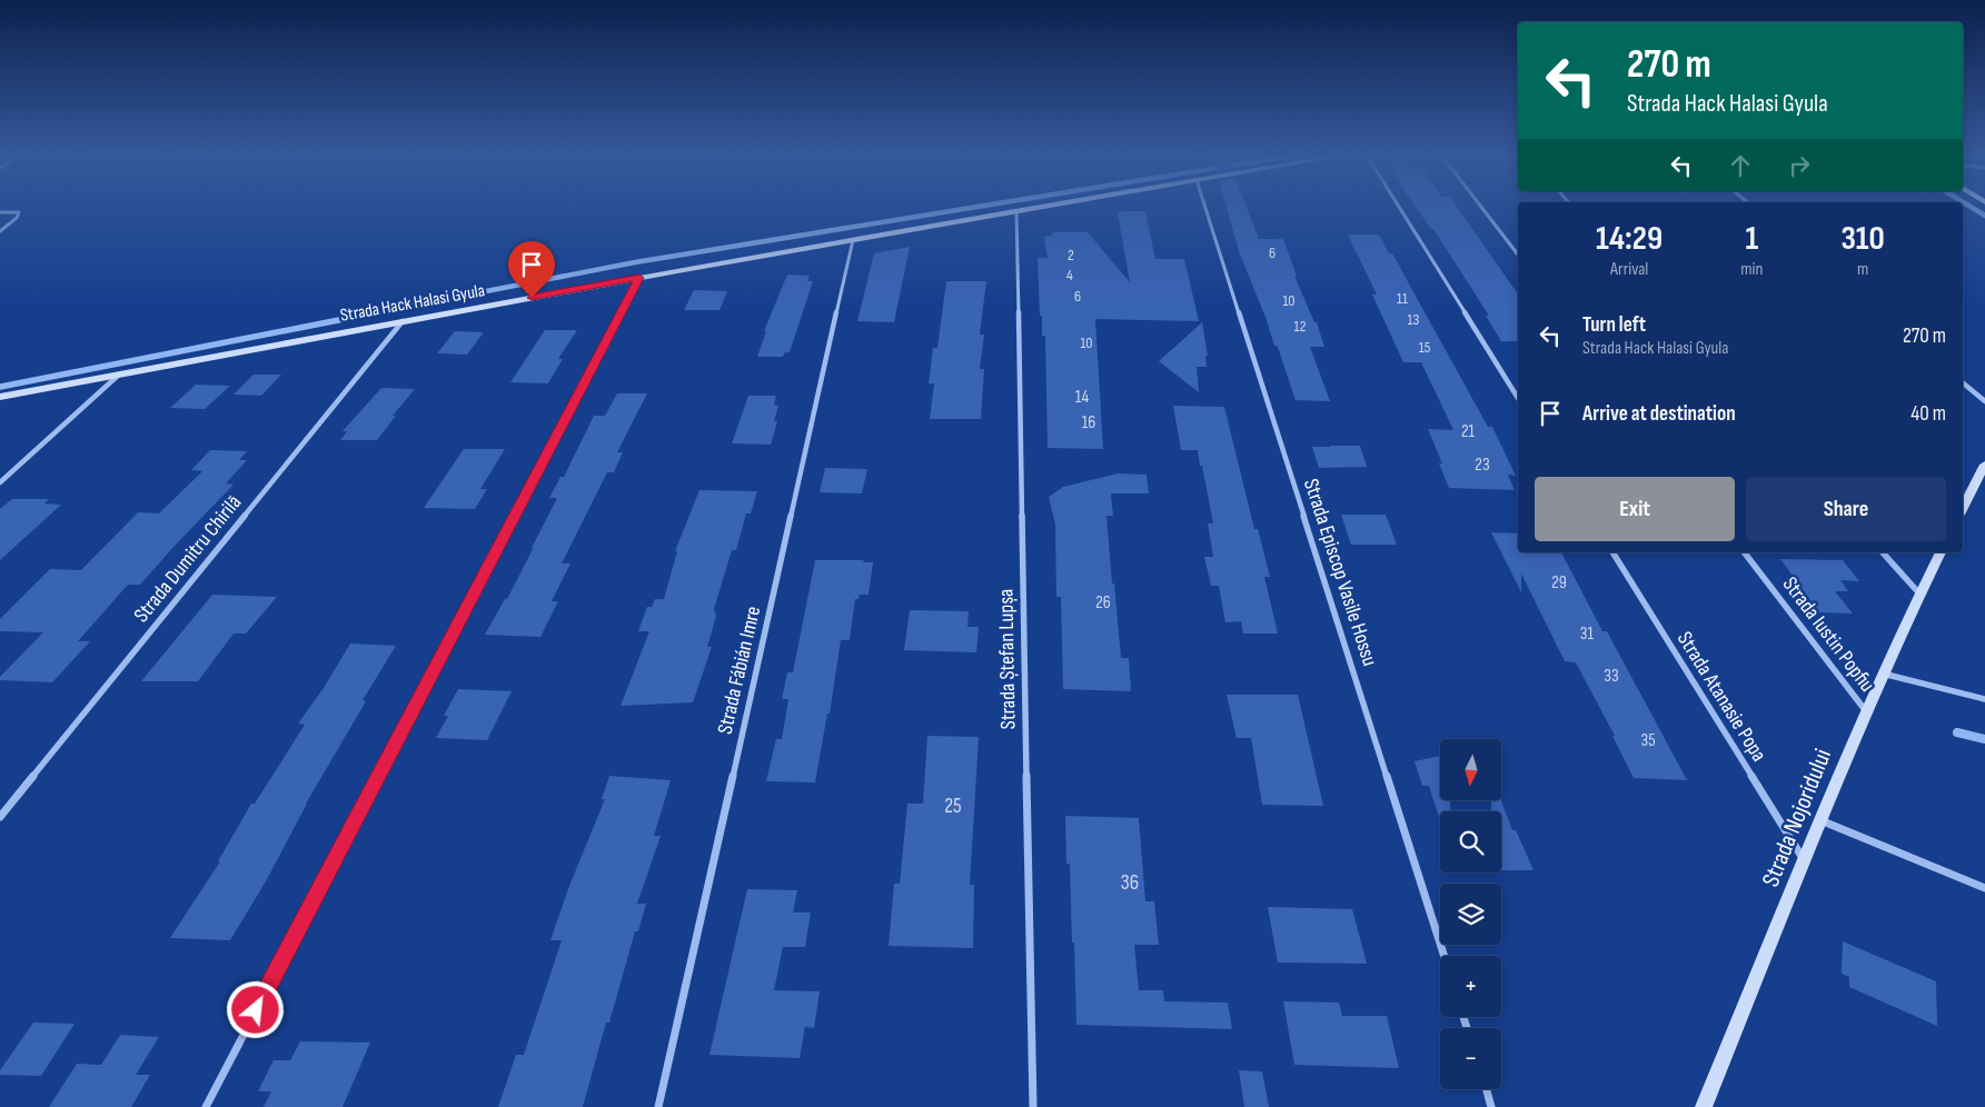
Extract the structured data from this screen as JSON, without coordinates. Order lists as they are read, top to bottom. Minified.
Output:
{"streets":{"street":["Strada Hack Halasi Gyula","Strada Dumitru Chirilă","Strada Episcop Vasile Hossu","Strada Iustin Popfiu","Strada Ștefan Lupșa","Strada Fábián Imre","Strada Atanasie Popa","Strada Nojoridului"]},"crossings":[["Strada Hack Halasi Gyula","Strada Dumitru Chirilă"],["Strada Hack Halasi Gyula","Strada Ștefan Lupșa"],["Strada Hack Halasi Gyula","Strada Fábián Imre"],["Strada Iustin Popfiu","Strada Nojoridului"],["Strada Atanasie Popa","Strada Nojoridului"]],"house_numbers":["6","2","4","6","11","10","13","12","10","15","14","16","21","23","29","26","31","33","35","25","36"],"north":"bottom","page":{"turn":["270 m","Strada Hack Halasi Gyula"],"eta":["14:29","Arrival","1","min","310","m"],"list":[{"name":"Turn left","note":"Strada Hack Halasi Gyula","value":"270 m"},{"name":"Arrive at destination","value":"40 m"}],"buttons":["Exit","Share"],"map_buttons":["+","−"]}}
